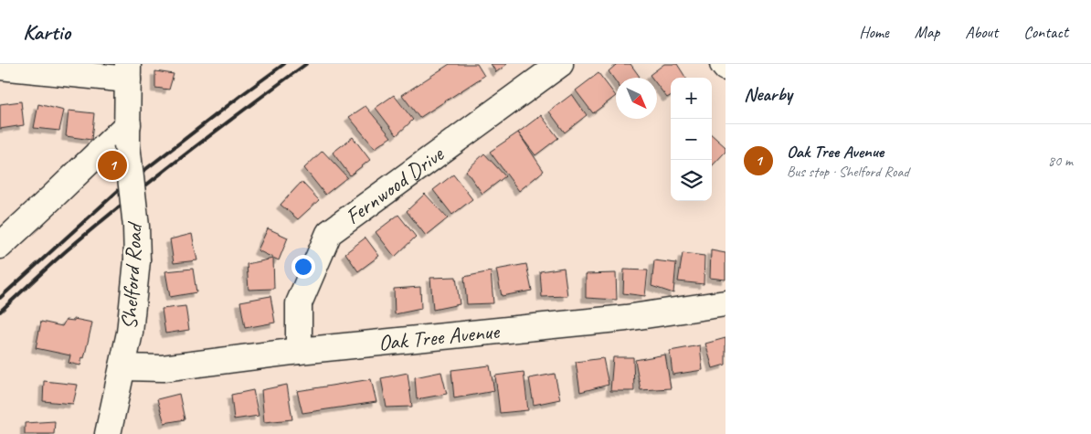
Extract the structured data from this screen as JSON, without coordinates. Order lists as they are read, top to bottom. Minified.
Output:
{"streets":{"street":["Fernwood Drive","Shelford Road","Oak Tree Avenue"]},"crossings":[["Fernwood Drive","Oak Tree Avenue"],["Shelford Road","Oak Tree Avenue"]],"north":"bottom right","page":{"header":"Kartio","nav":["Home","Map","About","Contact"],"heading":"Nearby","map_buttons":["+","−"],"list":[{"mark":"1","name":"Oak Tree Avenue","note":"Bus stop · Shelford Road","value":"80 m"}],"pins":"1"}}
